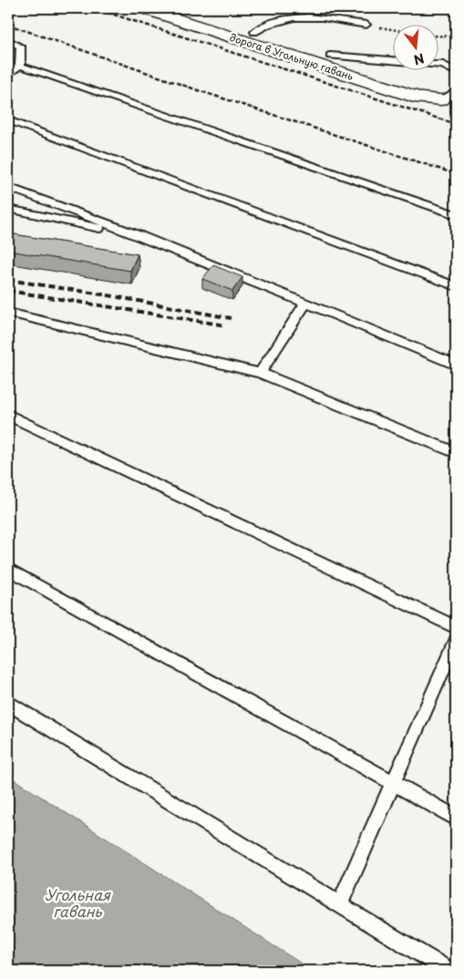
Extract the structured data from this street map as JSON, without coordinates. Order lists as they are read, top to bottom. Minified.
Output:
{"streets":{"street":["дорога в Угольную гавань"]},"water":["Угольная гавань"],"north":"bottom"}
